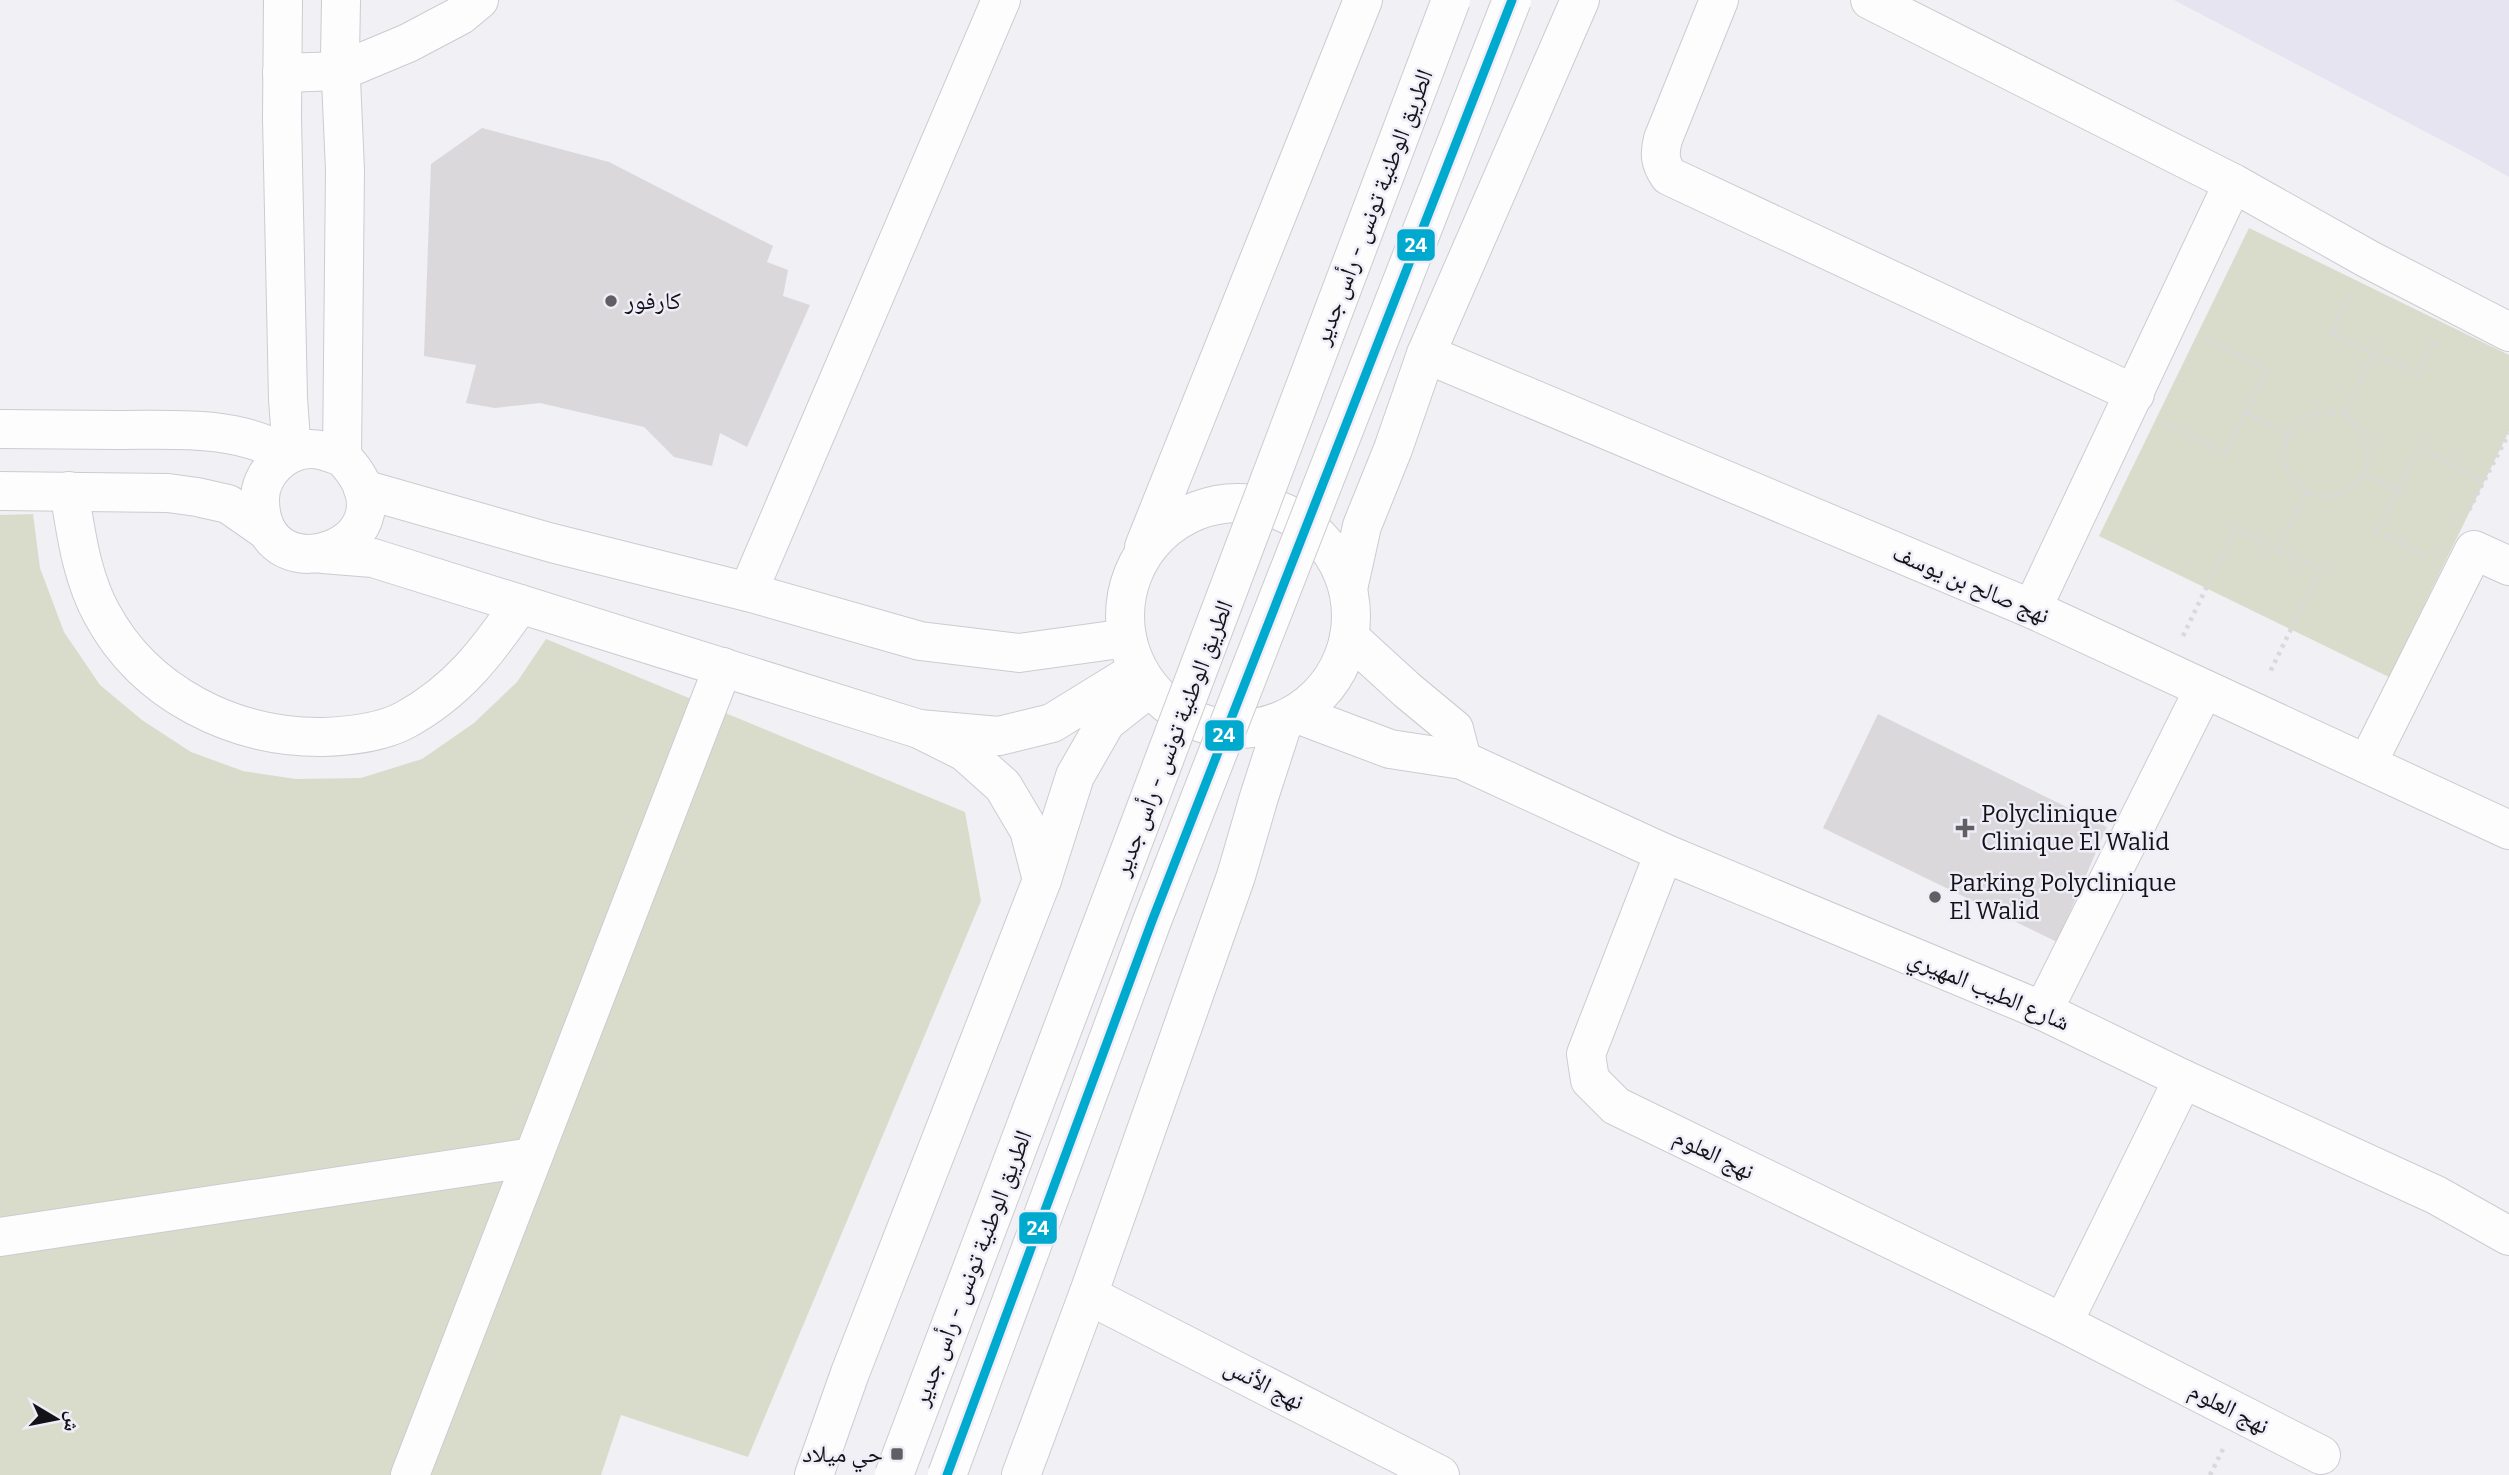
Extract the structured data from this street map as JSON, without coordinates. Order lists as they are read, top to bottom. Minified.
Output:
{"streets":{"main road":["الطريق الوطنية تونس - رأس جدير","نهج صالح بن يوسف","شارع الطيب المهيري","نهج العلوم","نهج الأنس"]},"crossings":[["شارع الطيب المهيري","نهج العلوم"]],"places":{"other":["كارفور","Parking Polyclinique El Walid"],"health":["Polyclinique Clinique El Walid"],"transit":["حي ميلاد"]},"lines":["transit line 24"],"north":"right"}
